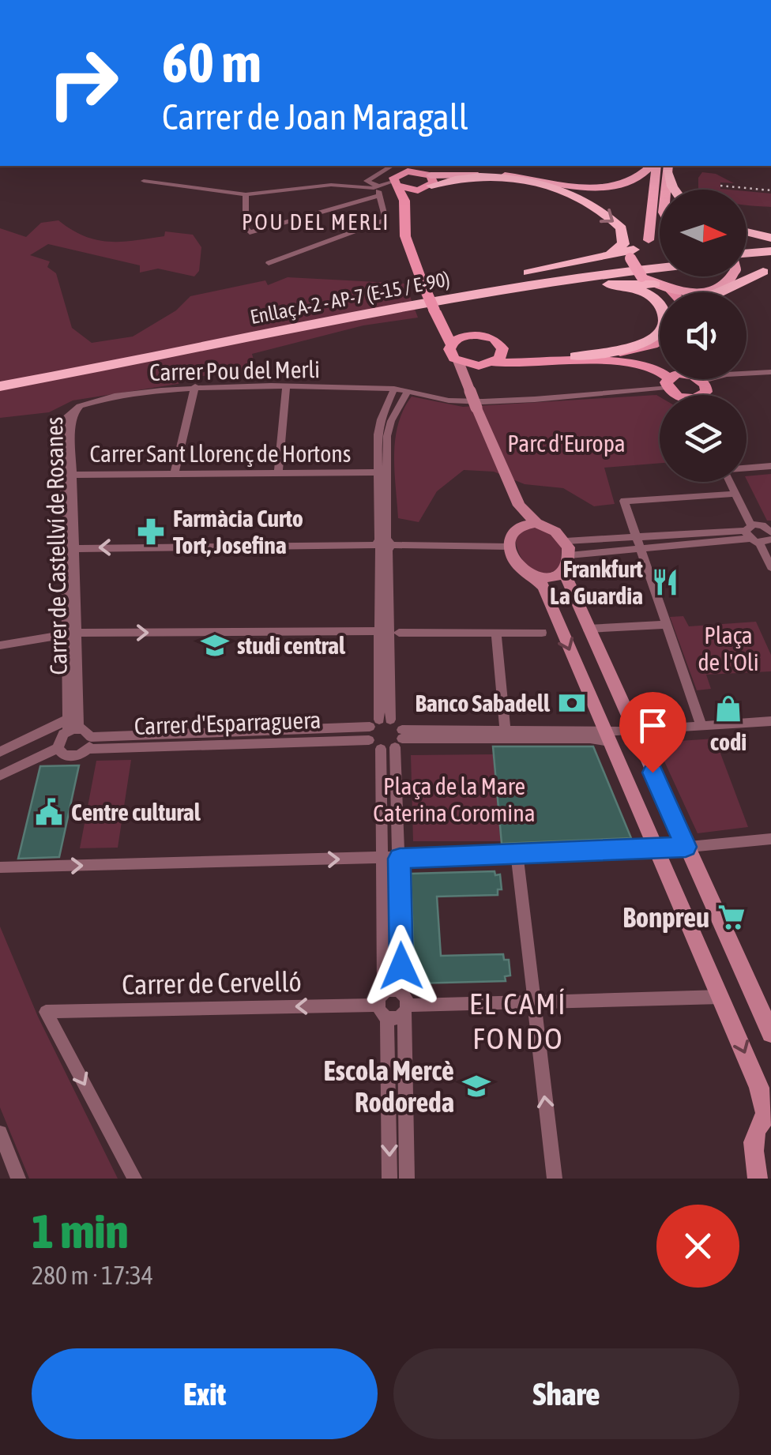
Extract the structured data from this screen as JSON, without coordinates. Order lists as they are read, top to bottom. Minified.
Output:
{"streets":{"highway":["Enllaç A-2 - AP-7 (E-15 / E-90)"],"street":["Carrer Pou del Merli","Carrer Sant Llorenç de Hortons","Carrer de Castellví de Rosanes","Carrer d'Esparraguera","Carrer de Cervelló"]},"crossings":[["Carrer Pou del Merli","Carrer de Castellví de Rosanes"],["Carrer Sant Llorenç de Hortons","Carrer de Castellví de Rosanes"],["Carrer de Castellví de Rosanes","Carrer d'Esparraguera"]],"districts":["POU DEL MERLI","EL CAMÍ FONDO"],"parks":["Parc d'Europa","Plaça de l'Oli","Plaça de la Mare Caterina Coromina"],"places":{"pharmacy":["Farmàcia Curto Tort, Josefina"],"restaurant":["Frankfurt La Guardia"],"school or university":["studi central","Escola Mercè Rodoreda"],"bank":["Banco Sabadell"],"shop":["codi"],"public building":["Centre cultural"],"supermarket":["Bonpreu"]},"north":"right","page":{"turn":["60 m","Carrer de Joan Maragall"],"heading":["1 min","280 m · 17:34"],"buttons":["Exit","Share"]}}
